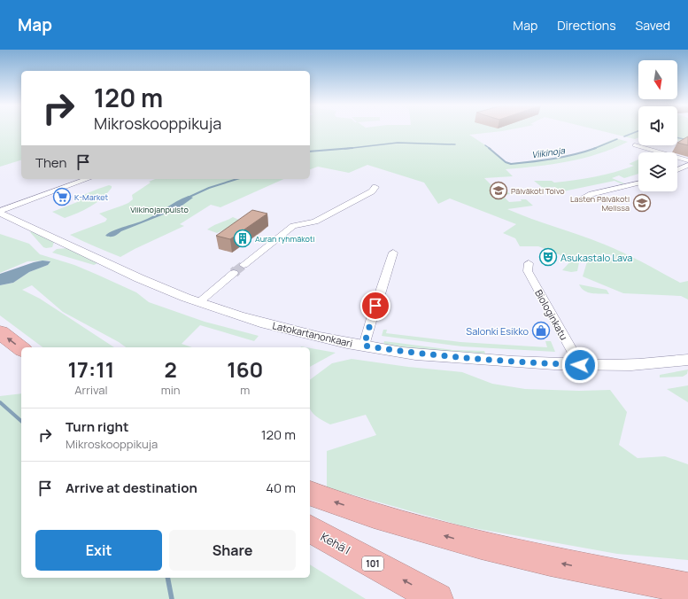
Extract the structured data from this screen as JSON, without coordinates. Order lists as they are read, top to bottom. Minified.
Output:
{"streets":{"highway":["Kehä I","101"],"street":["Biologinkatu","Latokartanonkaari"]},"crossings":[["Biologinkatu","Latokartanonkaari"]],"water":["Viikinoja"],"parks":["Viikinojanpuisto"],"places":{"school or university":["Päiväkoti Toivo","Lasten Päiväkoti Melissa"],"supermarket":["K-Market"],"building":["Auran ryhmäkoti"],"theatre":["Asukastalo Lava"],"shop":["Salonki Esikko"]},"north":"bottom","page":{"header":"Map","nav":["Map","Directions","Saved"],"turn":["120 m","Mikroskooppikuja"],"then":"Then","eta":["17:11","Arrival","2","min","160","m"],"list":[{"name":"Turn right","note":"Mikroskooppikuja","value":"120 m"},{"name":"Arrive at destination","value":"40 m"}],"buttons":["Exit","Share"]}}
